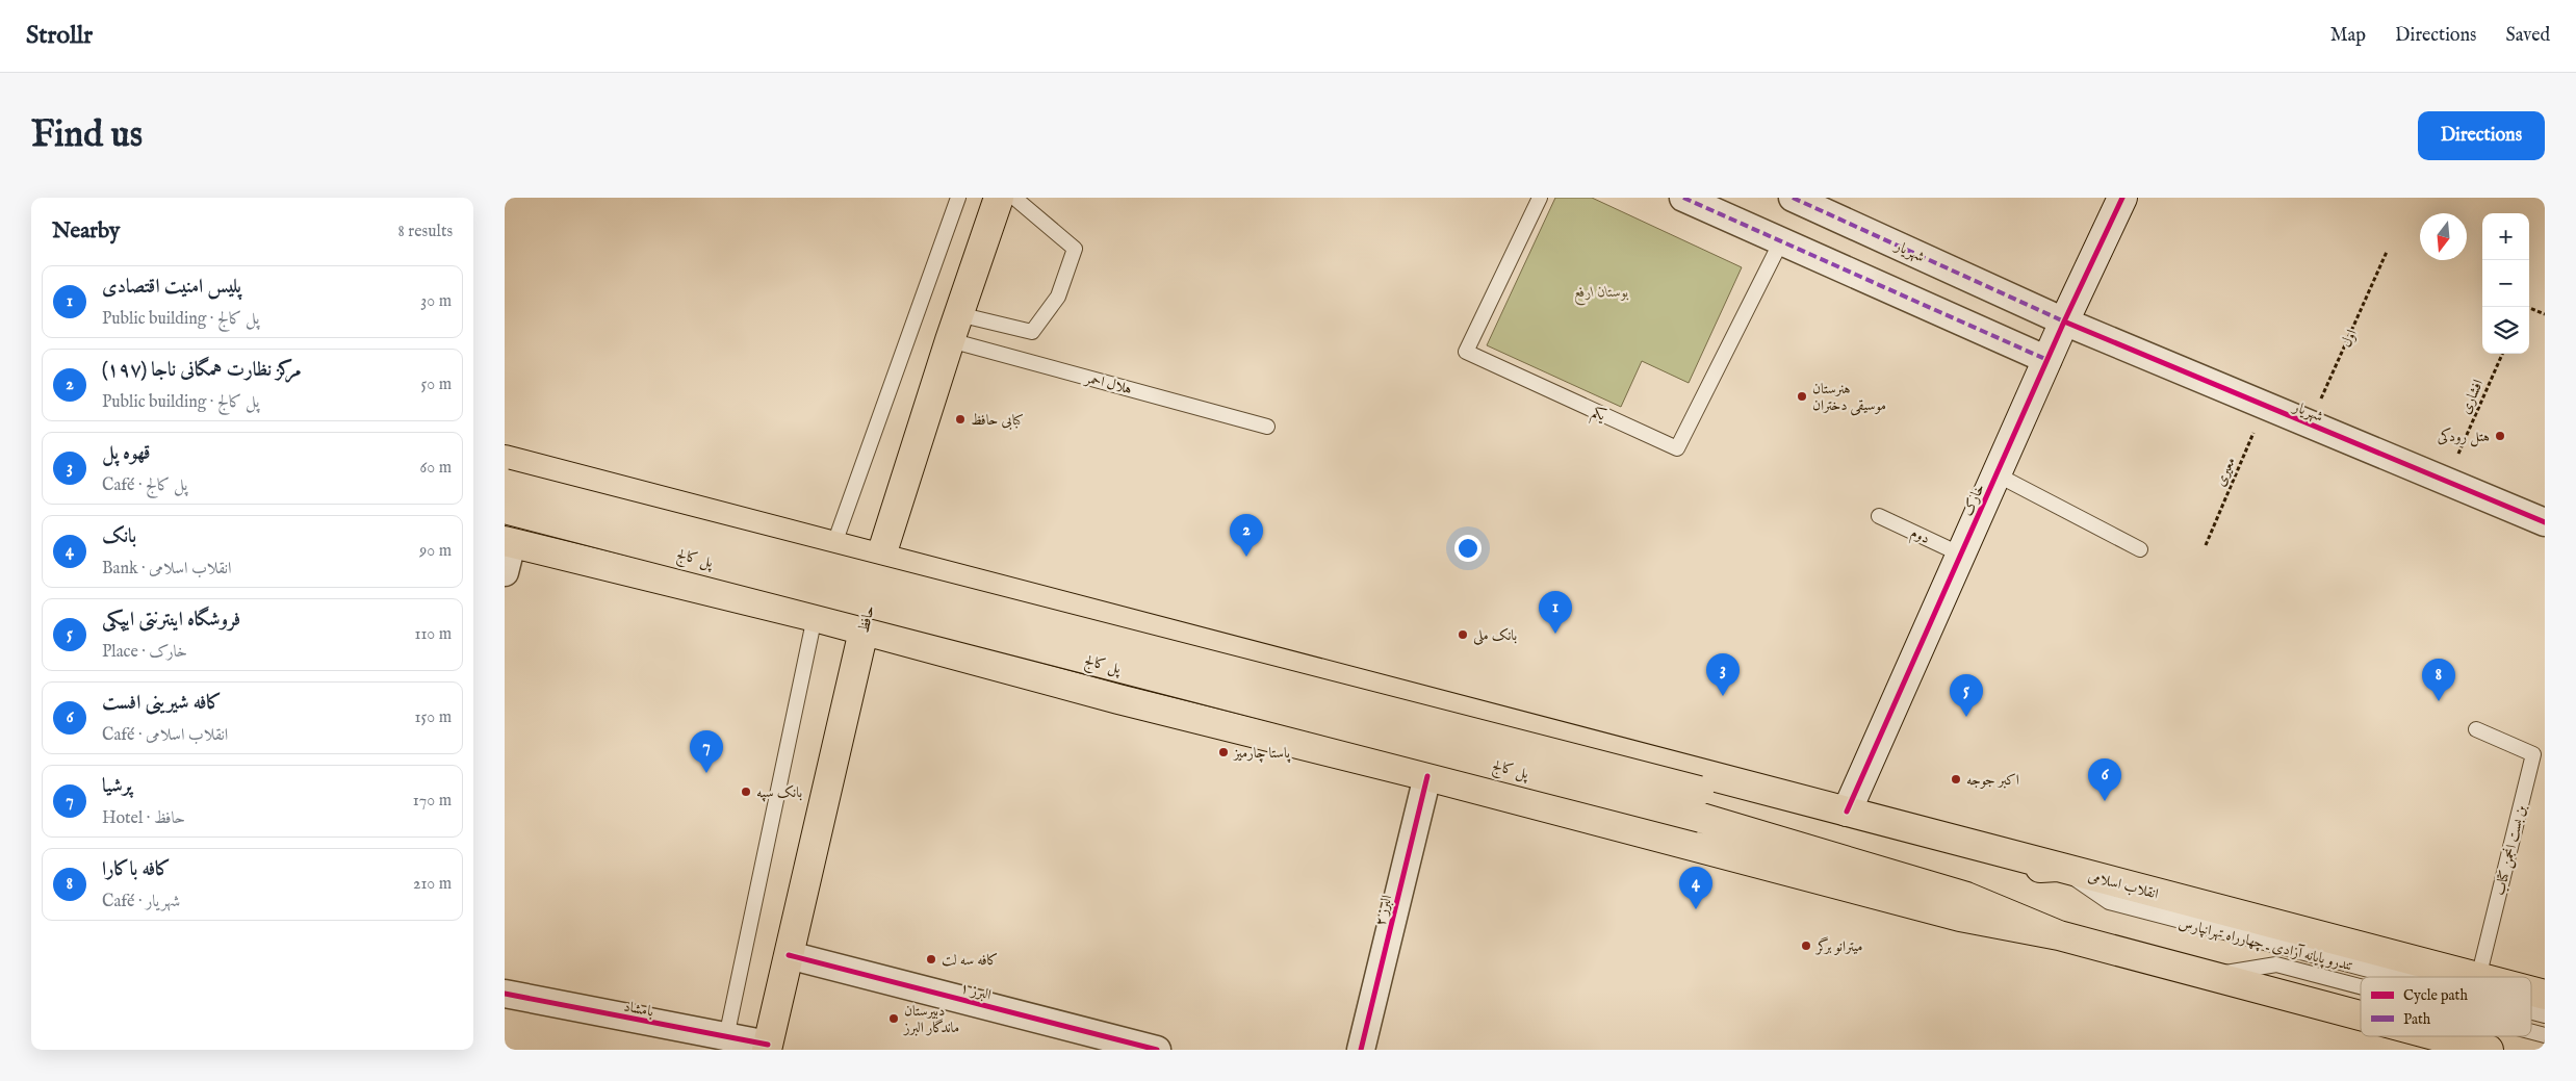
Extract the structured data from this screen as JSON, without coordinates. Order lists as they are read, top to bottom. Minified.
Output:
{"streets":{"main road":["پل کالج","حافظ","انقلاب اسلامی"],"street":["شهریار","خارک","البرز ۲","البرز ۱","بامشاد"],"lane":["هلال احمر","یکم","دوم","بن بست انجمن کتاب","تندرو پایانه آزادی ـ چهارراه تهرانپارس"],"path":["اول","افشاری","معیری"]},"crossings":[["شهریار","اول"],["شهریار","افشاری"],["شهریار","معیری"],["شهریار","خارک"],["هلال احمر","حافظ"],["خارک","دوم"],["پل کالج","انقلاب اسلامی"],["حافظ","البرز ۱"],["حافظ","بامشاد"],["انقلاب اسلامی","تندرو پایانه آزادی ـ چهارراه تهرانپارس"]],"parks":["بوستان ارفع"],"places":["هنرستان موسیقی دختران","کبابی حافظ","هتل رودکی","بانک ملی","پاستا چارمیز","اکبر جوجه","بانک سپه","میترانو برگر","کافه سه لت","دبیرستان ماندگار البرز"],"legend":["Cycle path","Path"],"north":"bottom","page":{"header":"Strollr","nav":["Map","Directions","Saved"],"buttons":"Directions","title":"Find us","heading":["Nearby","8 results"],"map_buttons":["+","−"],"list":[{"mark":"1","name":"پلیس امنیت اقتصادی","note":"Public building · پل کالج","value":"30 m"},{"mark":"2","name":"مرکز نظارت همگانی ناجا (۱۹۷)","note":"Public building · پل کالج","value":"50 m"},{"mark":"3","name":"قهوه پل","note":"Café · پل کالج","value":"60 m"},{"mark":"4","name":"بانک","note":"Bank · انقلاب اسلامی","value":"90 m"},{"mark":"5","name":"فروشگاه اینترنتی ایپکی","note":"Place · خارک","value":"110 m"},{"mark":"6","name":"کافه شیرینی افست","note":"Café · انقلاب اسلامی","value":"150 m"},{"mark":"7","name":"پرشیا","note":"Hotel · حافظ","value":"170 m"},{"mark":"8","name":"کافه باکارا","note":"Café · شهریار","value":"210 m"}],"pins":["2","1","3","8","5","7","6","4"]}}
